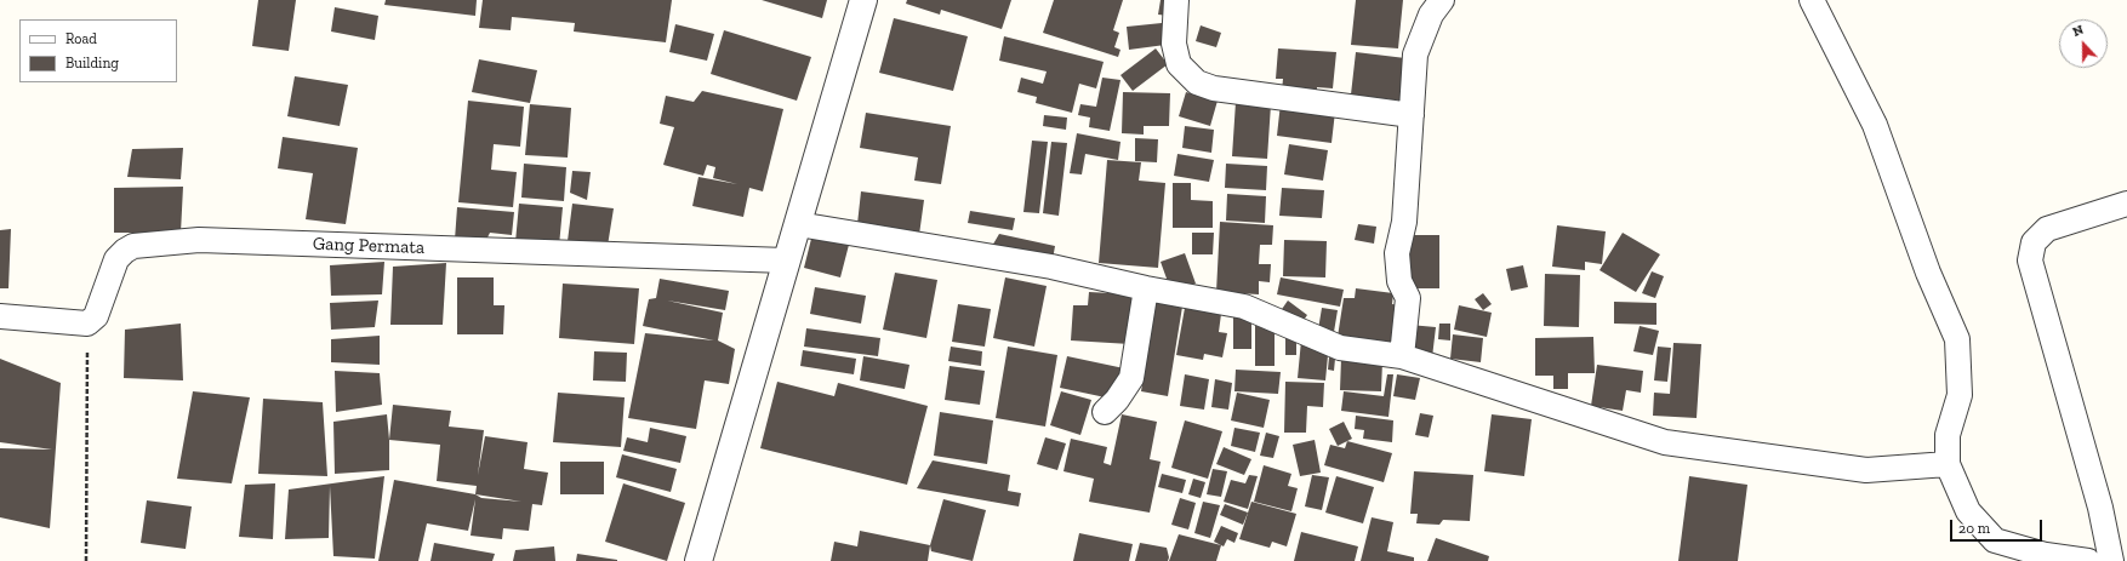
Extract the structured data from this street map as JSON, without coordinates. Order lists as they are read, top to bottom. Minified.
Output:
{"streets":{"street":["Gang Permata"]},"legend":["Road","Building"],"scale_bar":"20 m","north":"top"}
